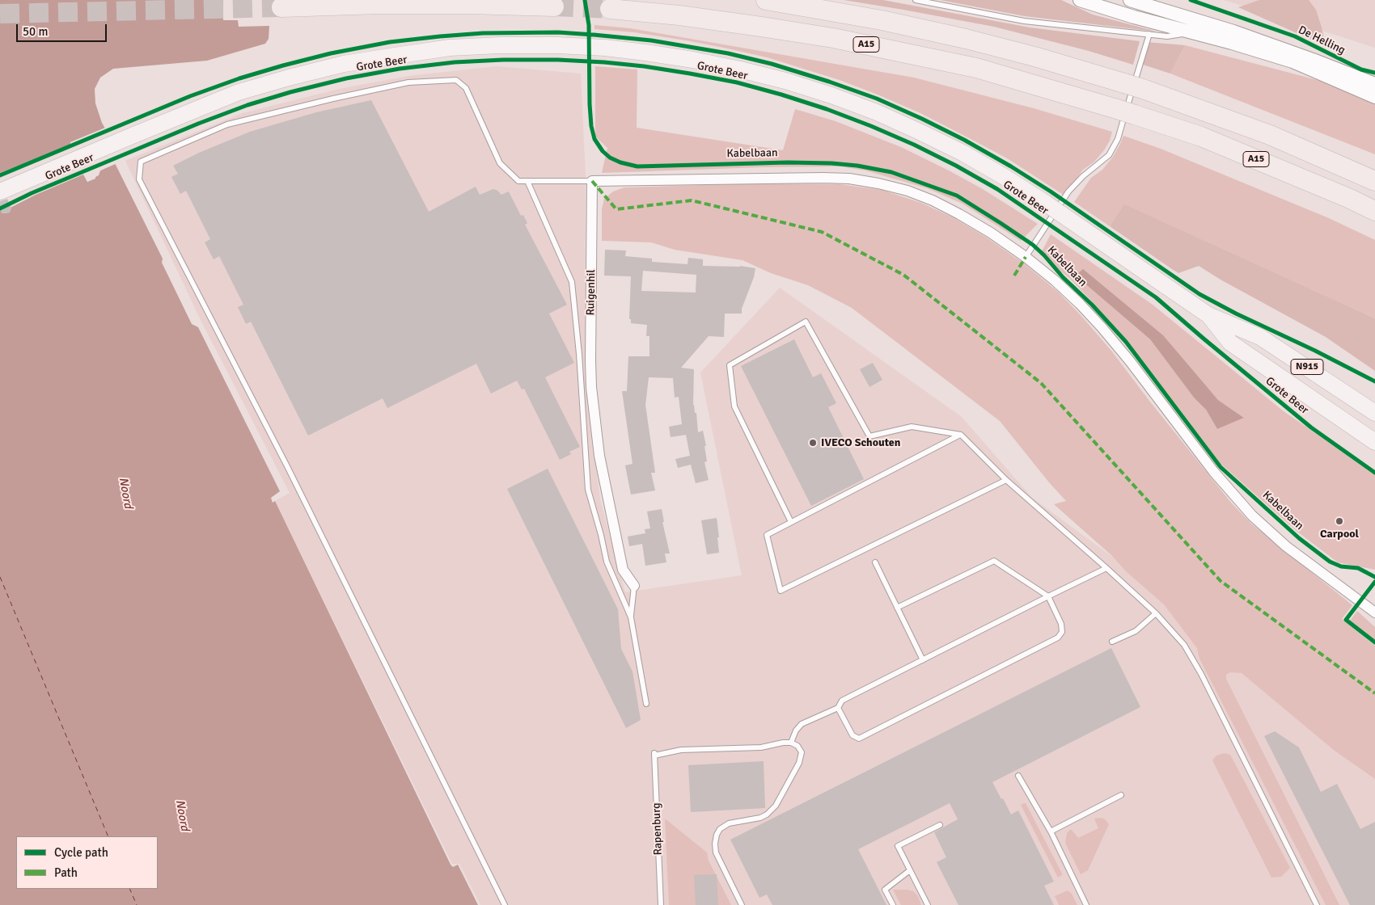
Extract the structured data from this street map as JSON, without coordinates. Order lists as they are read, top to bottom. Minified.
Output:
{"streets":{"highway":["A15"],"main road":["Grote Beer","N915"],"street":["De Helling","Kabelbaan","Ruigenhil"],"lane":["Rapenburg"]},"crossings":[["Kabelbaan","Ruigenhil"]],"water":["Noord"],"places":["IVECO Schouten","Carpool"],"legend":["Cycle path","Path"],"scale_bar":"50 m"}
